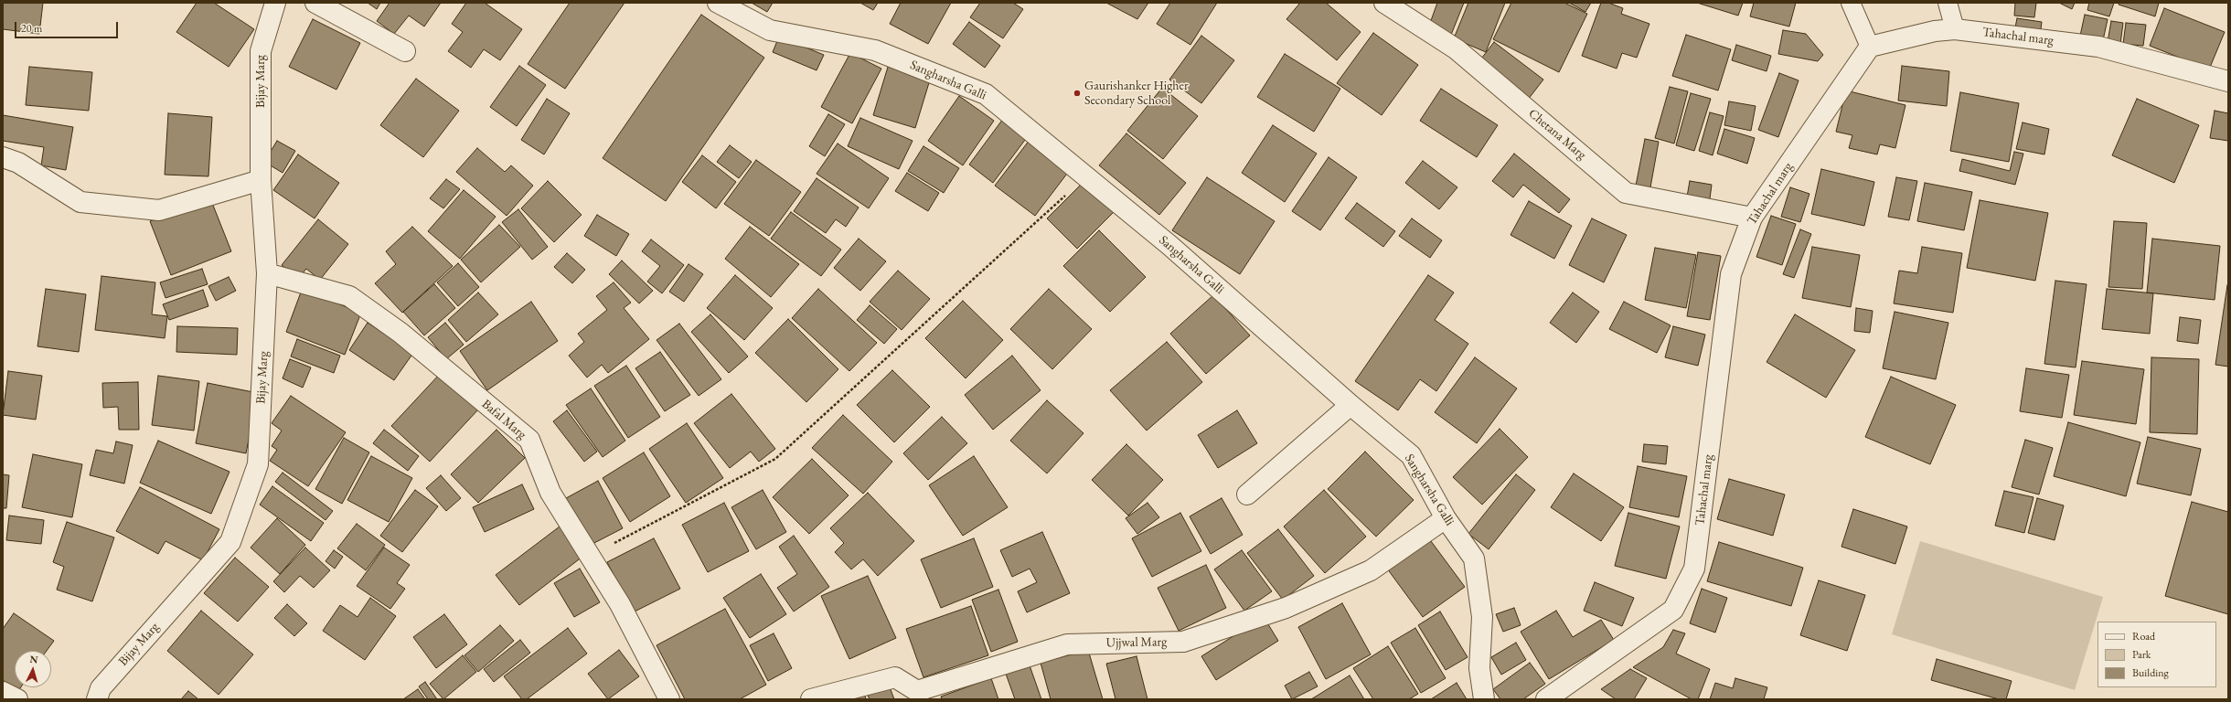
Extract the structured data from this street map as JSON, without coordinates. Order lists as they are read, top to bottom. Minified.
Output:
{"streets":{"street":["Tahachal marg","Sangharsha Galli","Bijay Marg","Chetana Marg","Bafal Marg","Ujjwal Marg"]},"crossings":[["Tahachal marg","Chetana Marg"],["Sangharsha Galli","Ujjwal Marg"],["Bijay Marg","Bafal Marg"]],"places":["Gaurishanker Higher Secondary School"],"legend":["Road","Park","Building"],"scale_bar":"20 m","north":"top"}
